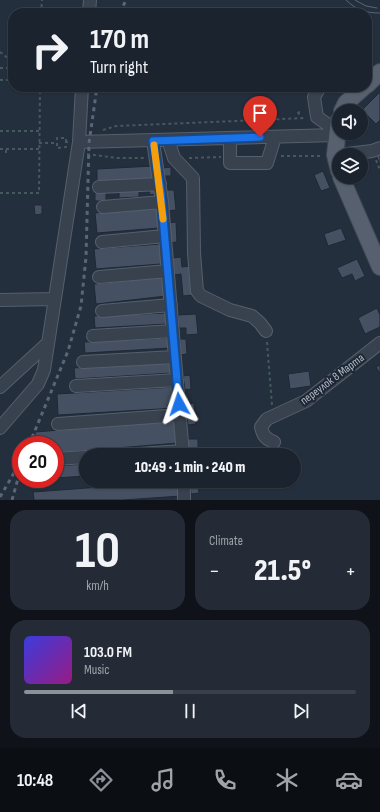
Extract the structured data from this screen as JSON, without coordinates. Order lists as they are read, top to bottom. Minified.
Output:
{"streets":{"street":["переулок 8 Марта"]},"page":{"turn":["170 m","Turn right"],"limit":"20","trip":"10:49 · 1 min · 240 m","tile":[["10","km/h"],"Climate"],"heat":["−","21.5°","+"],"song":["103.0 FM","Music"],"tabs":"10:48"}}
